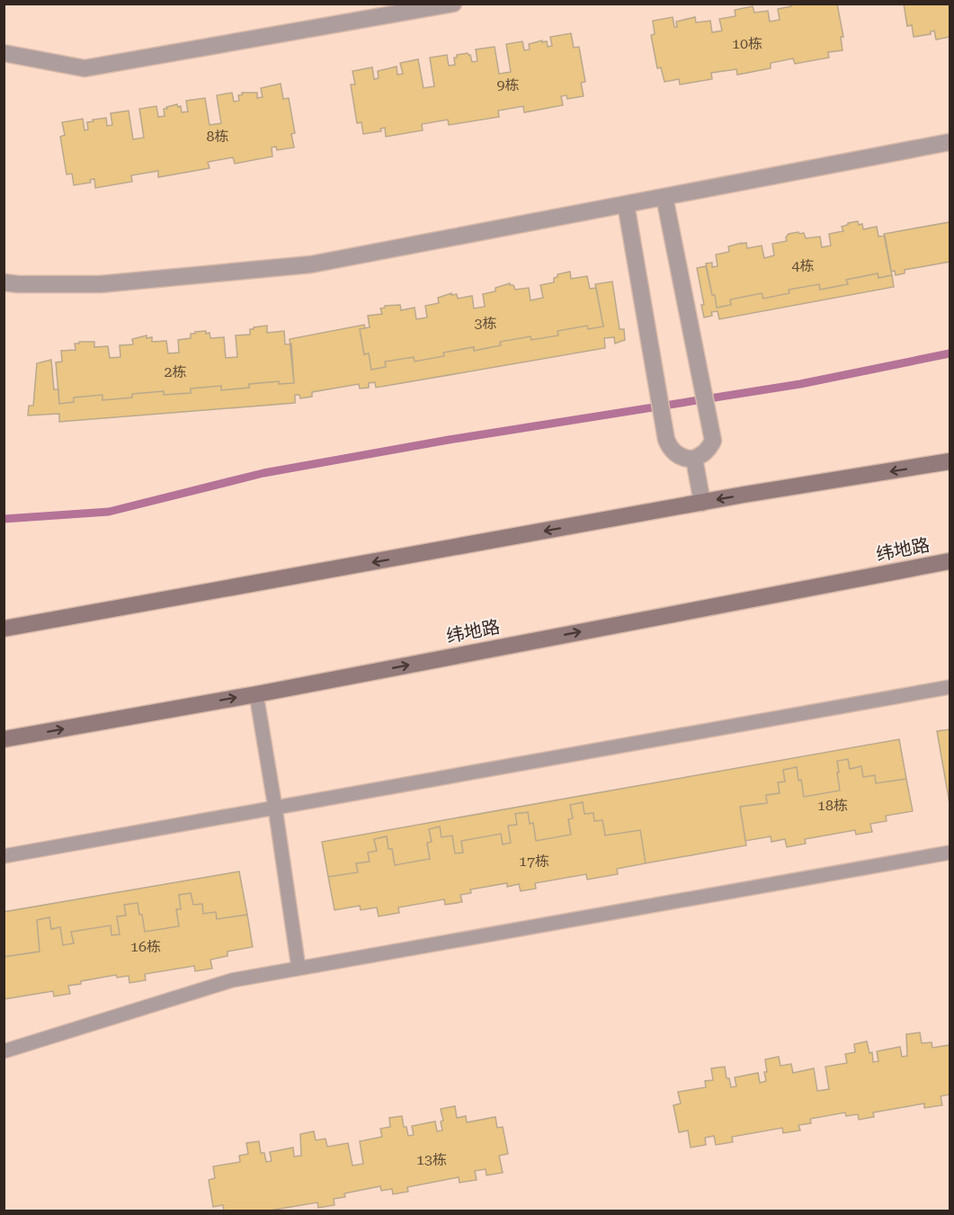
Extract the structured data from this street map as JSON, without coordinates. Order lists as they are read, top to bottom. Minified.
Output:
{"streets":{"main road":["纬地路"]},"house_numbers":["10栋","9栋","8栋","4栋","3栋","2栋","18栋","17栋","16栋","13栋"]}
